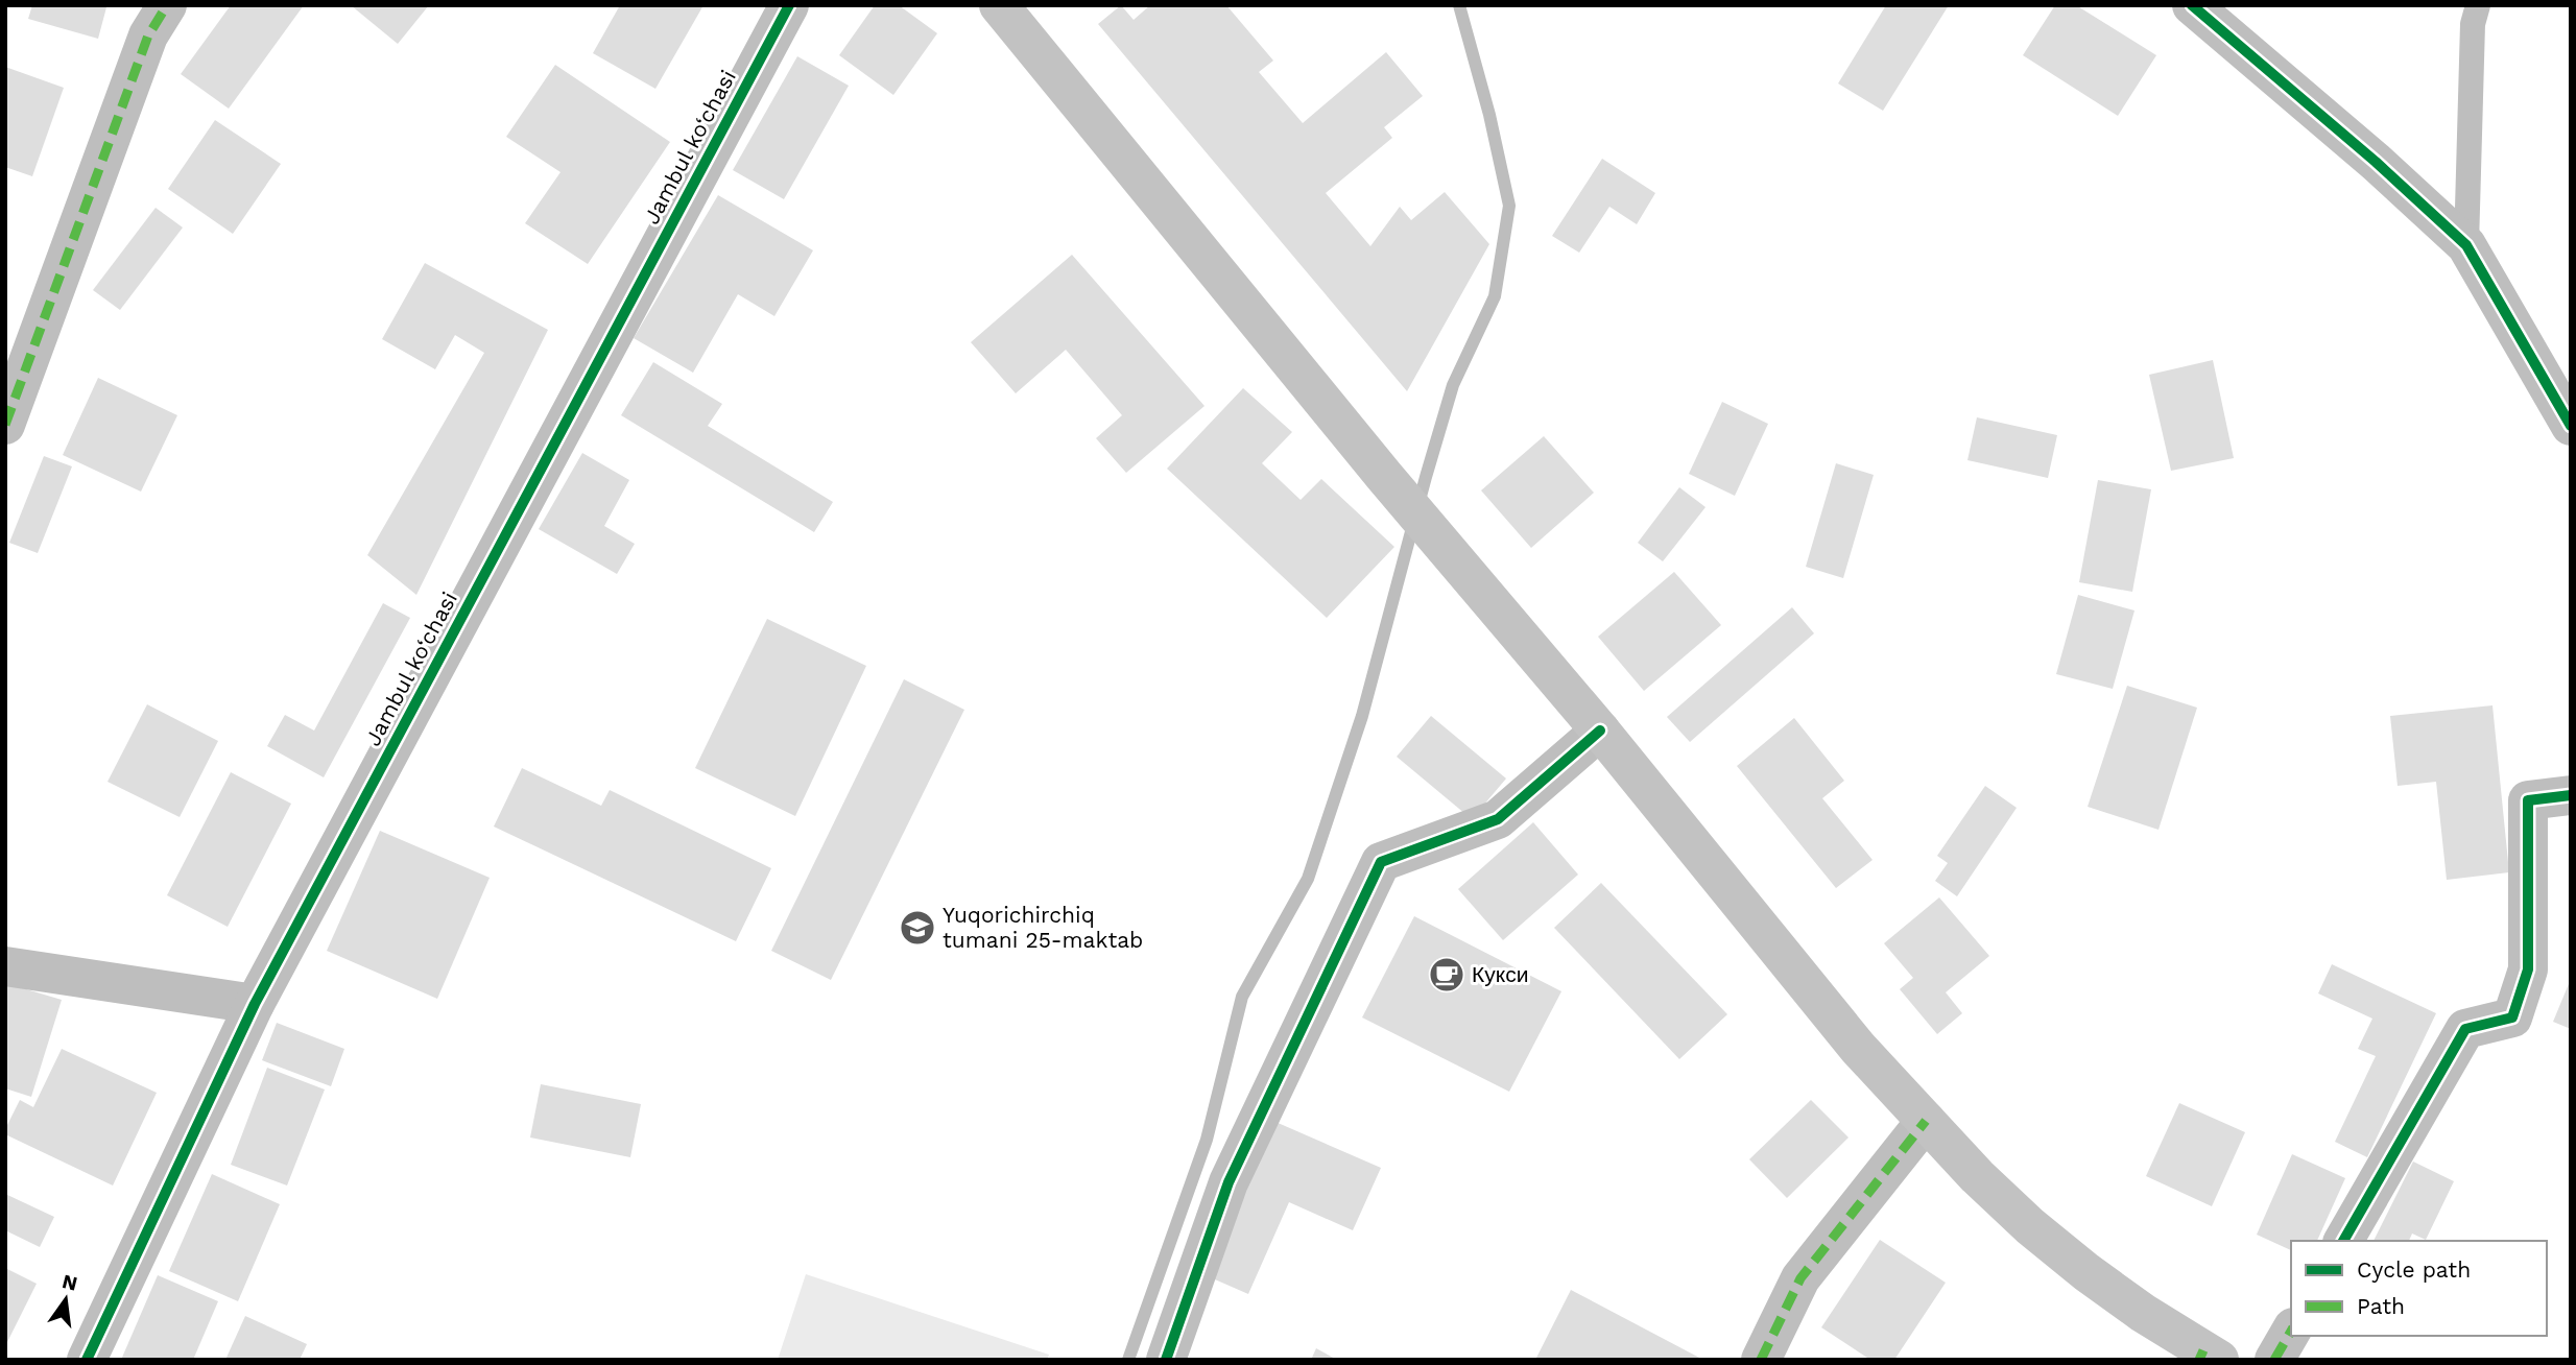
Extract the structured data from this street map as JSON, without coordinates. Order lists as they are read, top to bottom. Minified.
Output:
{"streets":{"street":["Jambul ko‘chasi"]},"places":{"school or university":["Yuqorichirchiq tumani 25-maktab"],"cafe":["Кукси"]},"legend":["Cycle path","Path"],"north":"top"}
